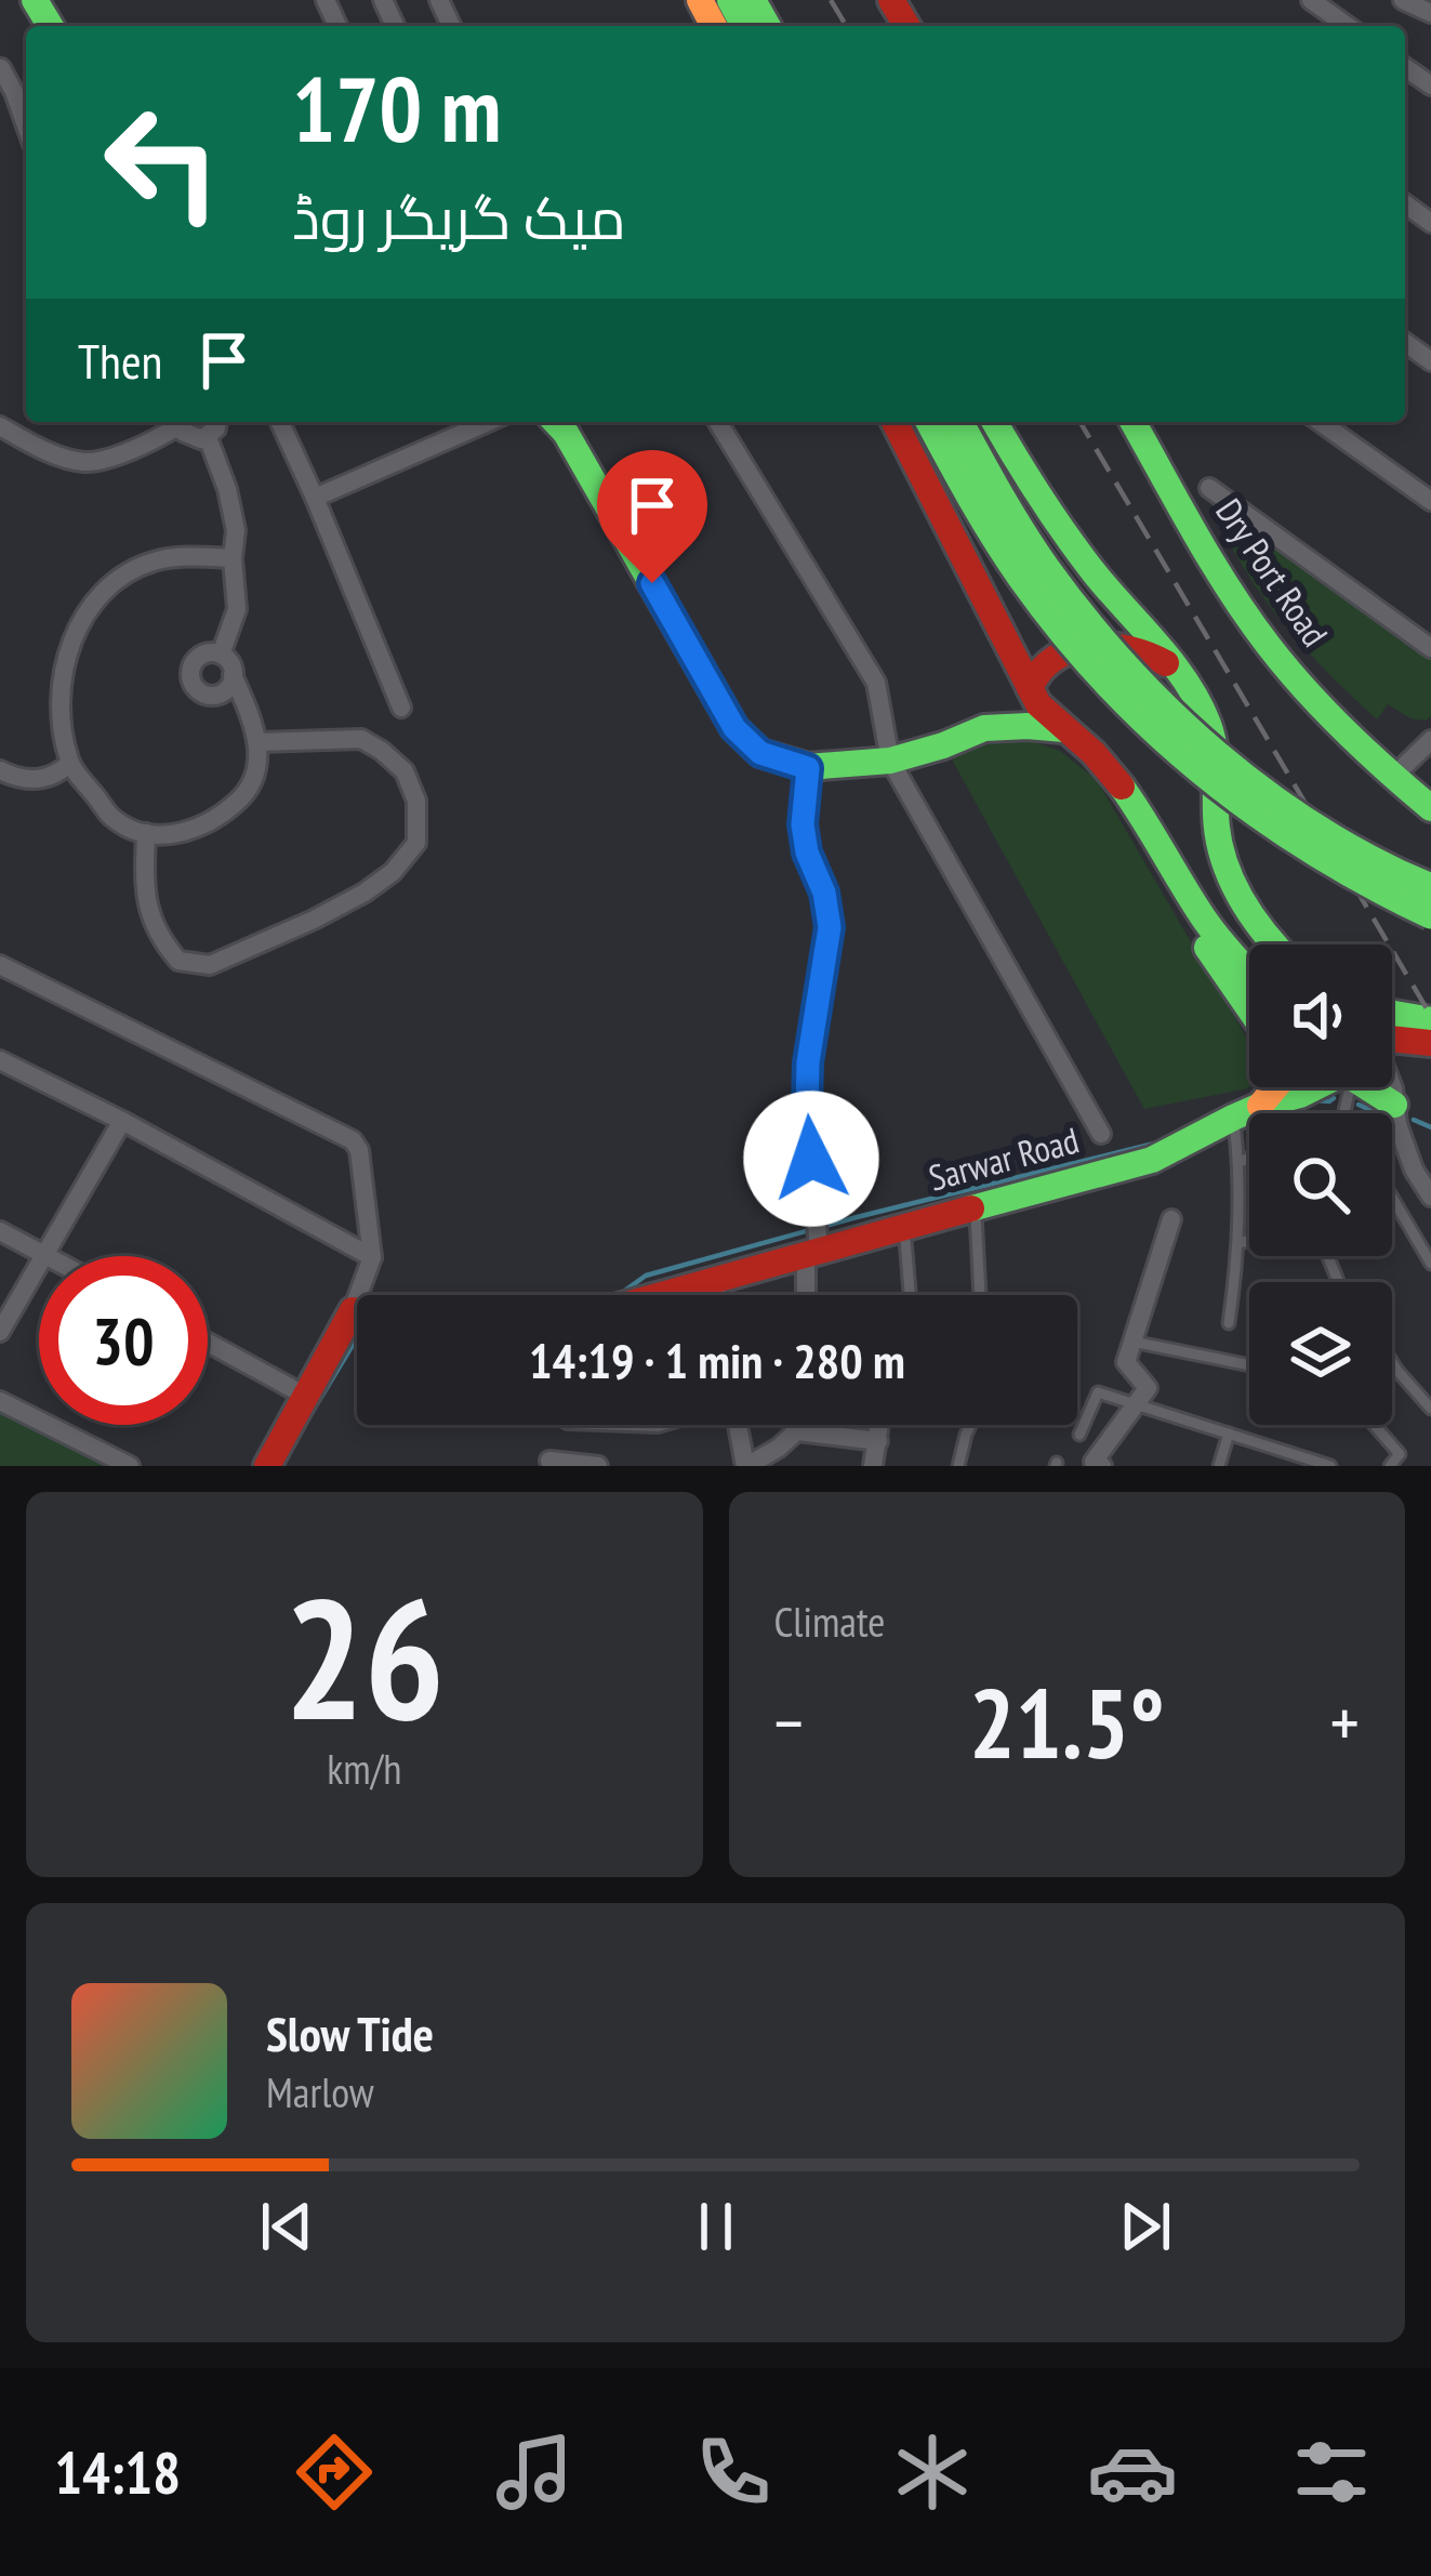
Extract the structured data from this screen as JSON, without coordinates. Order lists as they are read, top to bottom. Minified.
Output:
{"streets":{"main road":["Dry Port Road","Sarwar Road"]},"page":{"turn":["170 m","میک گریگر روڈ"],"then":"Then","limit":"30","trip":"14:19 · 1 min · 280 m","tile":[["26","km/h"],"Climate"],"heat":["−","21.5°","+"],"song":["Slow Tide","Marlow"],"tabs":"14:18"}}
